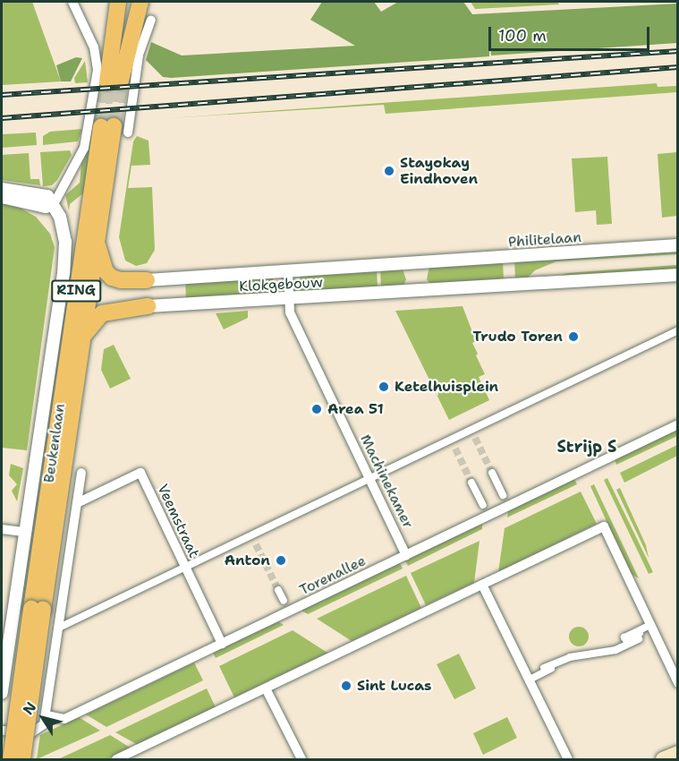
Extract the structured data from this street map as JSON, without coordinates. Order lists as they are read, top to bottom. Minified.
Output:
{"streets":{"main road":["RING","Beukenlaan"],"street":["Philitelaan","Klokgebouw","Machinekamer","Veemstraat","Torenallee"]},"crossings":[["Philitelaan","Klokgebouw"],["Klokgebouw","Machinekamer"],["Beukenlaan","Veemstraat"],["Beukenlaan","Torenallee"],["Machinekamer","Torenallee"],["Veemstraat","Torenallee"]],"districts":["Strijp S"],"places":["Stayokay Eindhoven","Trudo Toren","Ketelhuisplein","Area 51","Anton","Sint Lucas"],"scale_bar":"100 m","north":"top left"}
